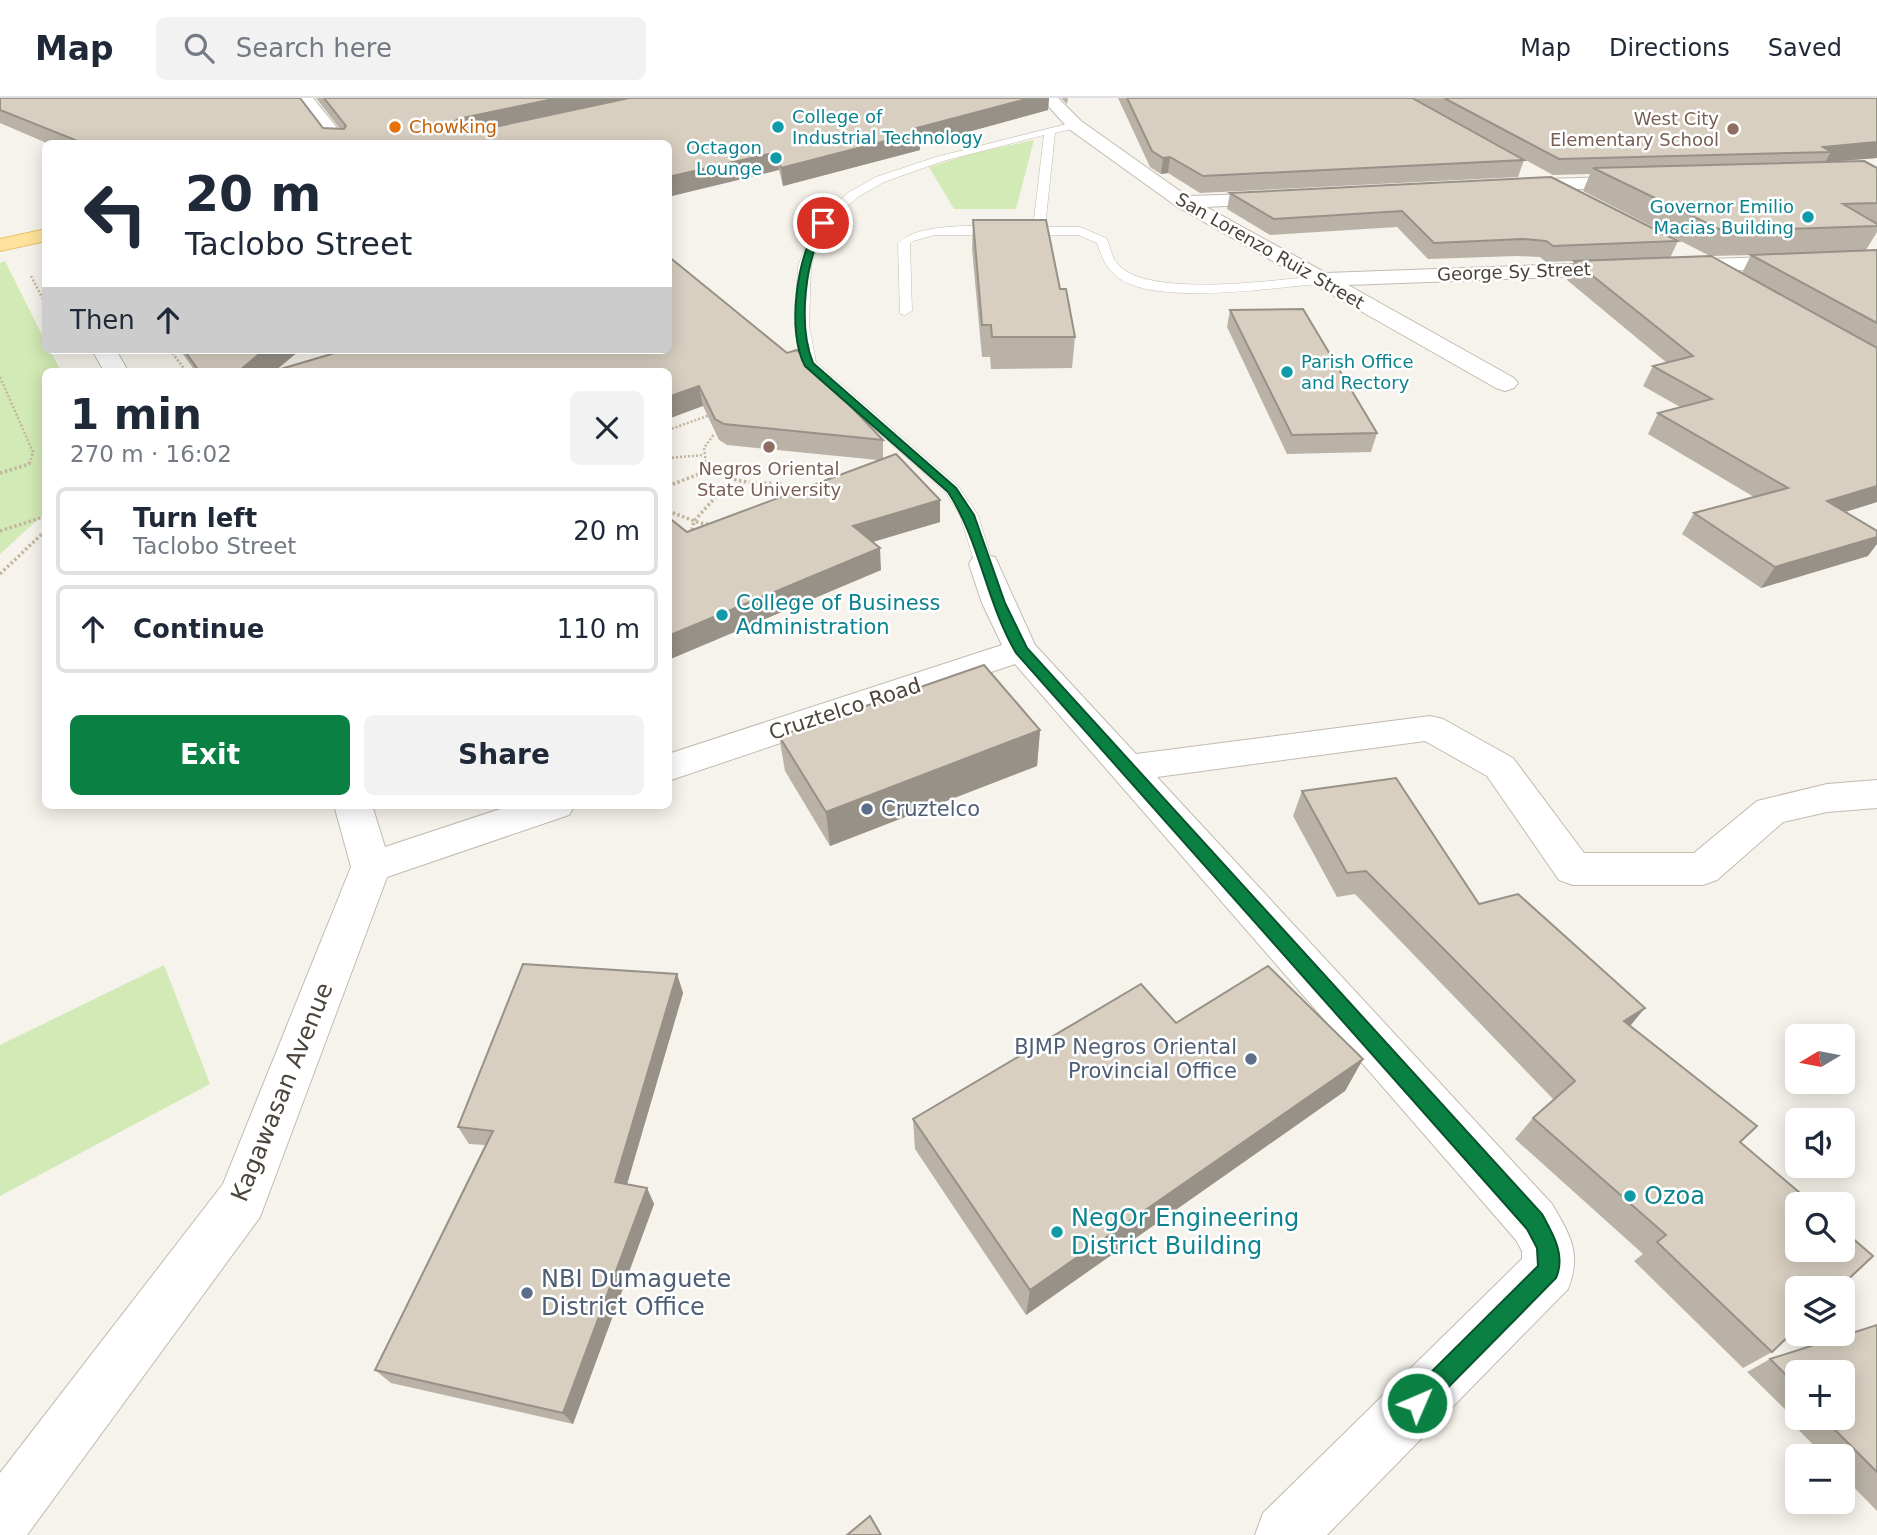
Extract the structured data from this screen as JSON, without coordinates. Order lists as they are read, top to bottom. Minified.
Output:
{"streets":{"street":["San Lorenzo Ruiz Street","George Sy Street","Cruztelco Road","Kagawasan Avenue"]},"crossings":[["San Lorenzo Ruiz Street","George Sy Street"]],"places":["Chowking","College of Industrial Technology","West City Elementary School","Octagon Lounge","Governor Emilio Macias Building","Parish Office and Rectory","Negros Oriental State University","College of Business Administration","Cruztelco","BJMP Negros Oriental Provincial Office","Ozoa","NegOr Engineering District Building","NBI Dumaguete District Office"],"north":"left","page":{"header":"Map","search":"Search here","nav":["Map","Directions","Saved"],"turn":["20 m","Taclobo Street"],"then":"Then","heading":["1 min","270 m · 16:02"],"list":[{"name":"Turn left","note":"Taclobo Street","value":"20 m"},{"name":"Continue","value":"110 m"}],"buttons":["Exit","Share"],"map_buttons":["+","−"]}}
